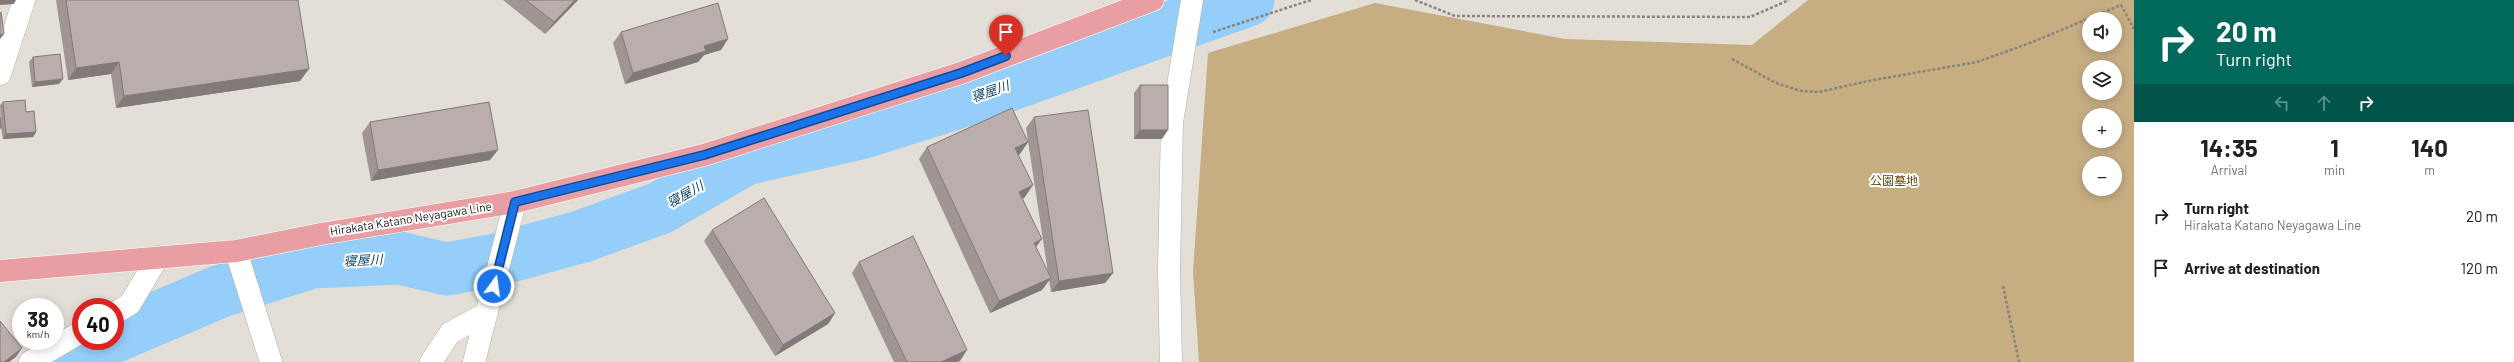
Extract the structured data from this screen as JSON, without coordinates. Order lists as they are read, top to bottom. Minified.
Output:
{"streets":{"main road":["Hirakata Katano Neyagawa Line"]},"water":["寝屋川"],"parks":["公園墓地"],"page":{"turn":["20 m","Turn right"],"map_buttons":["+","−"],"eta":["14:35","Arrival","1","min","140","m"],"list":[{"name":"Turn right","note":"Hirakata Katano Neyagawa Line","value":"20 m"},{"name":"Arrive at destination","value":"120 m"}],"speed":"38 km/h","limit":"40"}}
